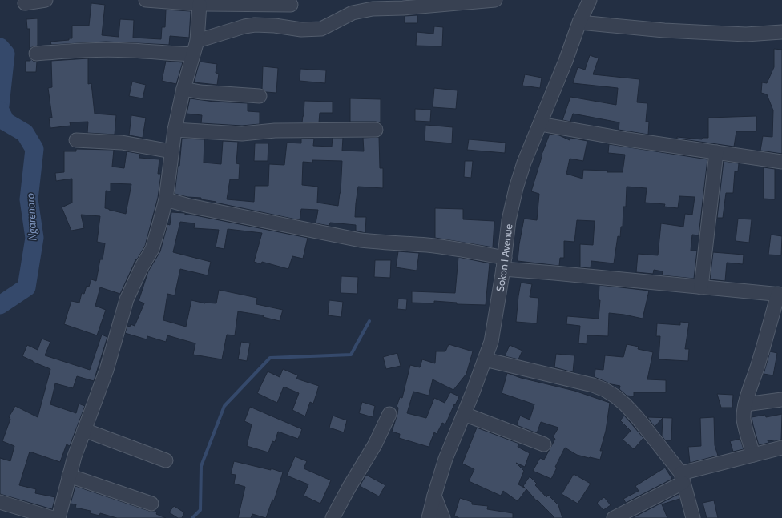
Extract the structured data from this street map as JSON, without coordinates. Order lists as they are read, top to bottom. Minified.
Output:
{"streets":{"street":["Sokon I Avenue"]},"water":["Ngarenaro"]}
